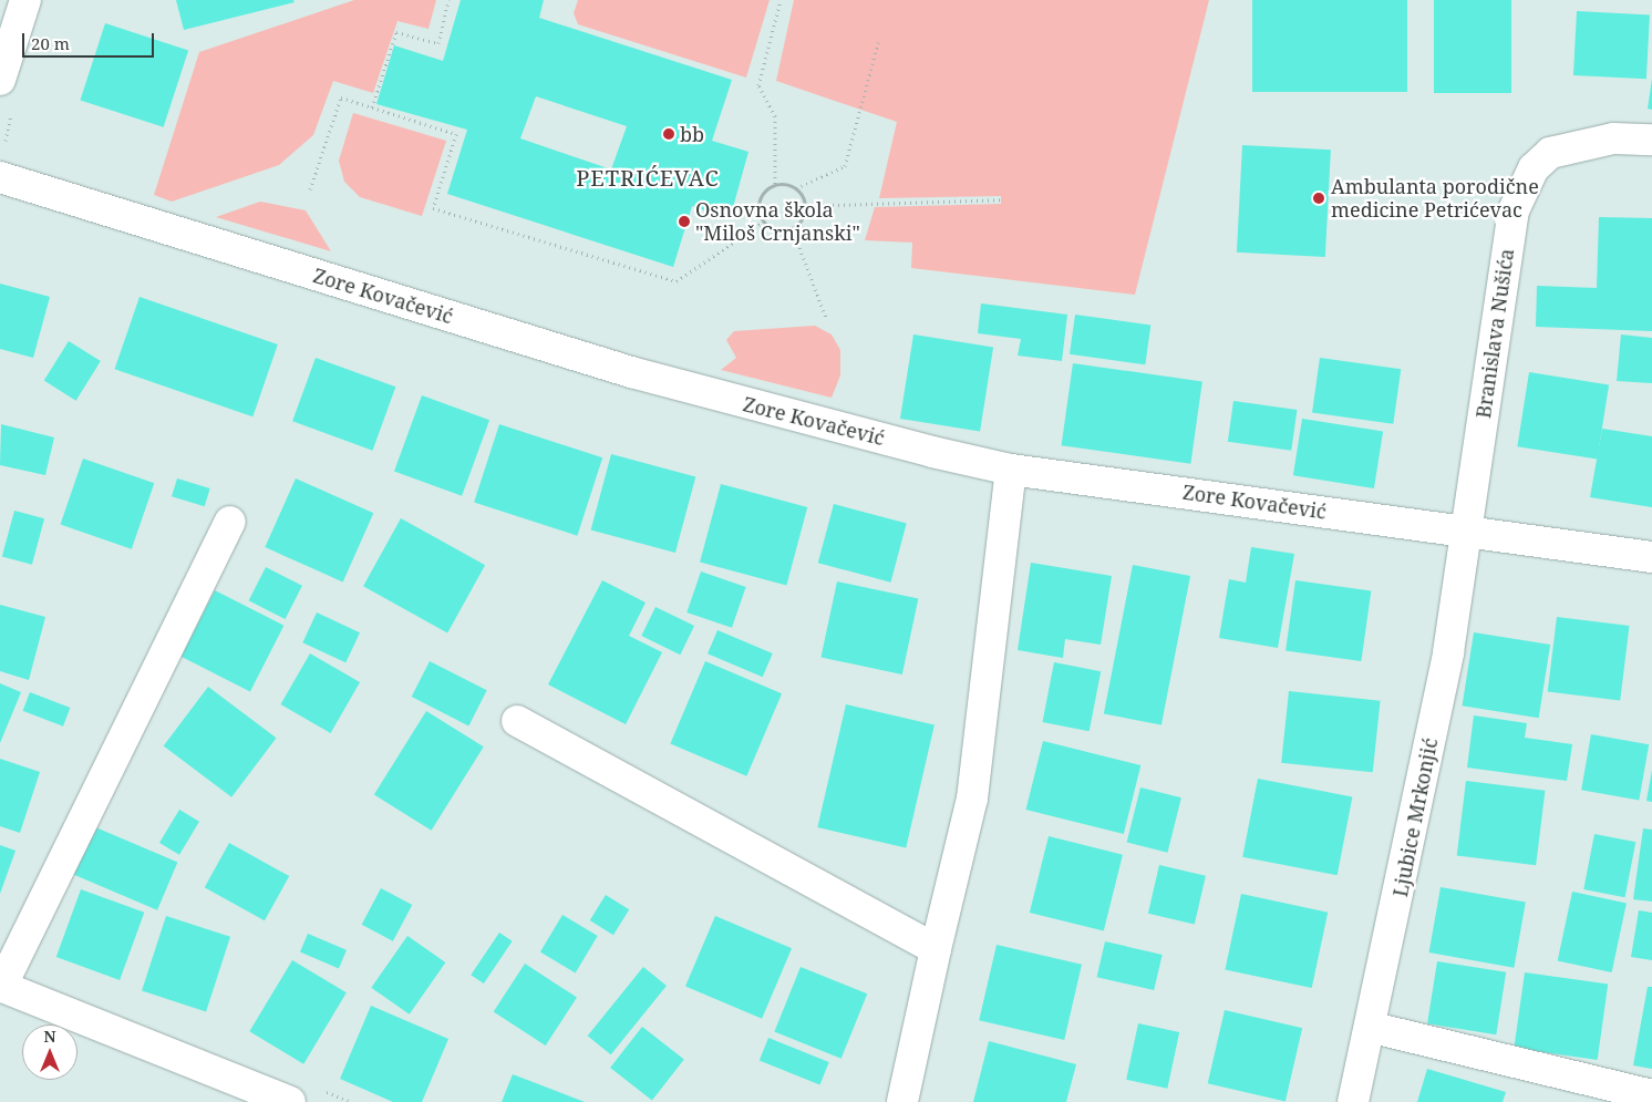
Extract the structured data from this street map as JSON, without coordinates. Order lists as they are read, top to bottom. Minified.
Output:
{"streets":{"street":["Zore Kovačević","Branislava Nušića","Ljubice Mrkonjić"]},"crossings":[["Zore Kovačević","Branislava Nušića"],["Zore Kovačević","Ljubice Mrkonjić"],["Branislava Nušića","Ljubice Mrkonjić"]],"districts":["PETRIĆEVAC"],"places":["bb","Ambulanta porodične medicine Petrićevac","Osnovna škola \"Miloš Crnjanski\""],"scale_bar":"20 m","north":"top"}
